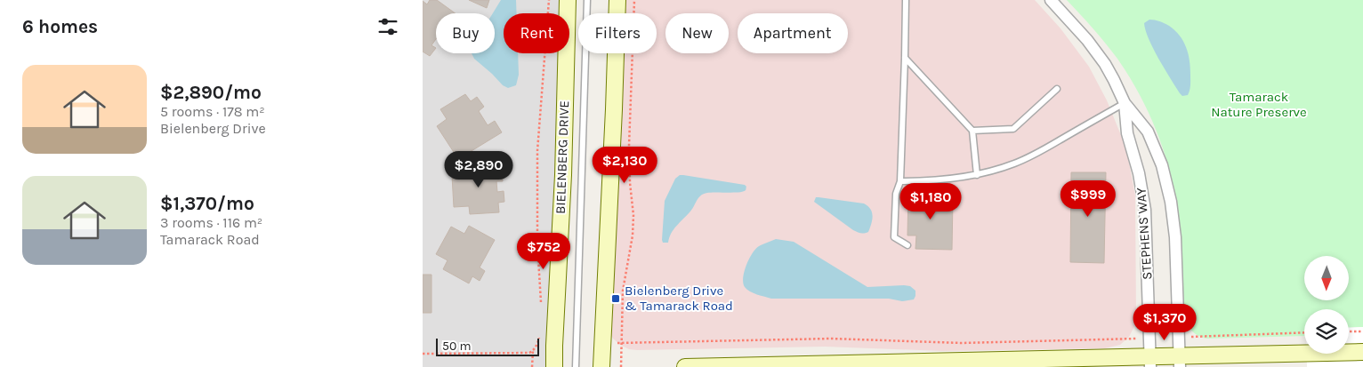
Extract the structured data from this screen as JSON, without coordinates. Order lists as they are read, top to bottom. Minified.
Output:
{"streets":{"street":["BIELENBERG DRIVE","STEPHENS WAY"]},"parks":["Tamarack Nature Preserve"],"places":{"transit":["Bielenberg Drive & Tamarack Road"]},"scale_bar":"50 m","north":"bottom","page":{"heading":"6 homes","chip":["Buy","Rent","Filters","New","Apartment"],"list":[{"name":"$2,890/mo","note":"5 rooms · 178 m² · Bielenberg Drive"},{"name":"$1,370/mo","note":"3 rooms · 116 m² · Tamarack Road"}],"price":["$2,130","$2,890","$999","$1,180","$752","$1,370"],"scale":"50 m"}}
